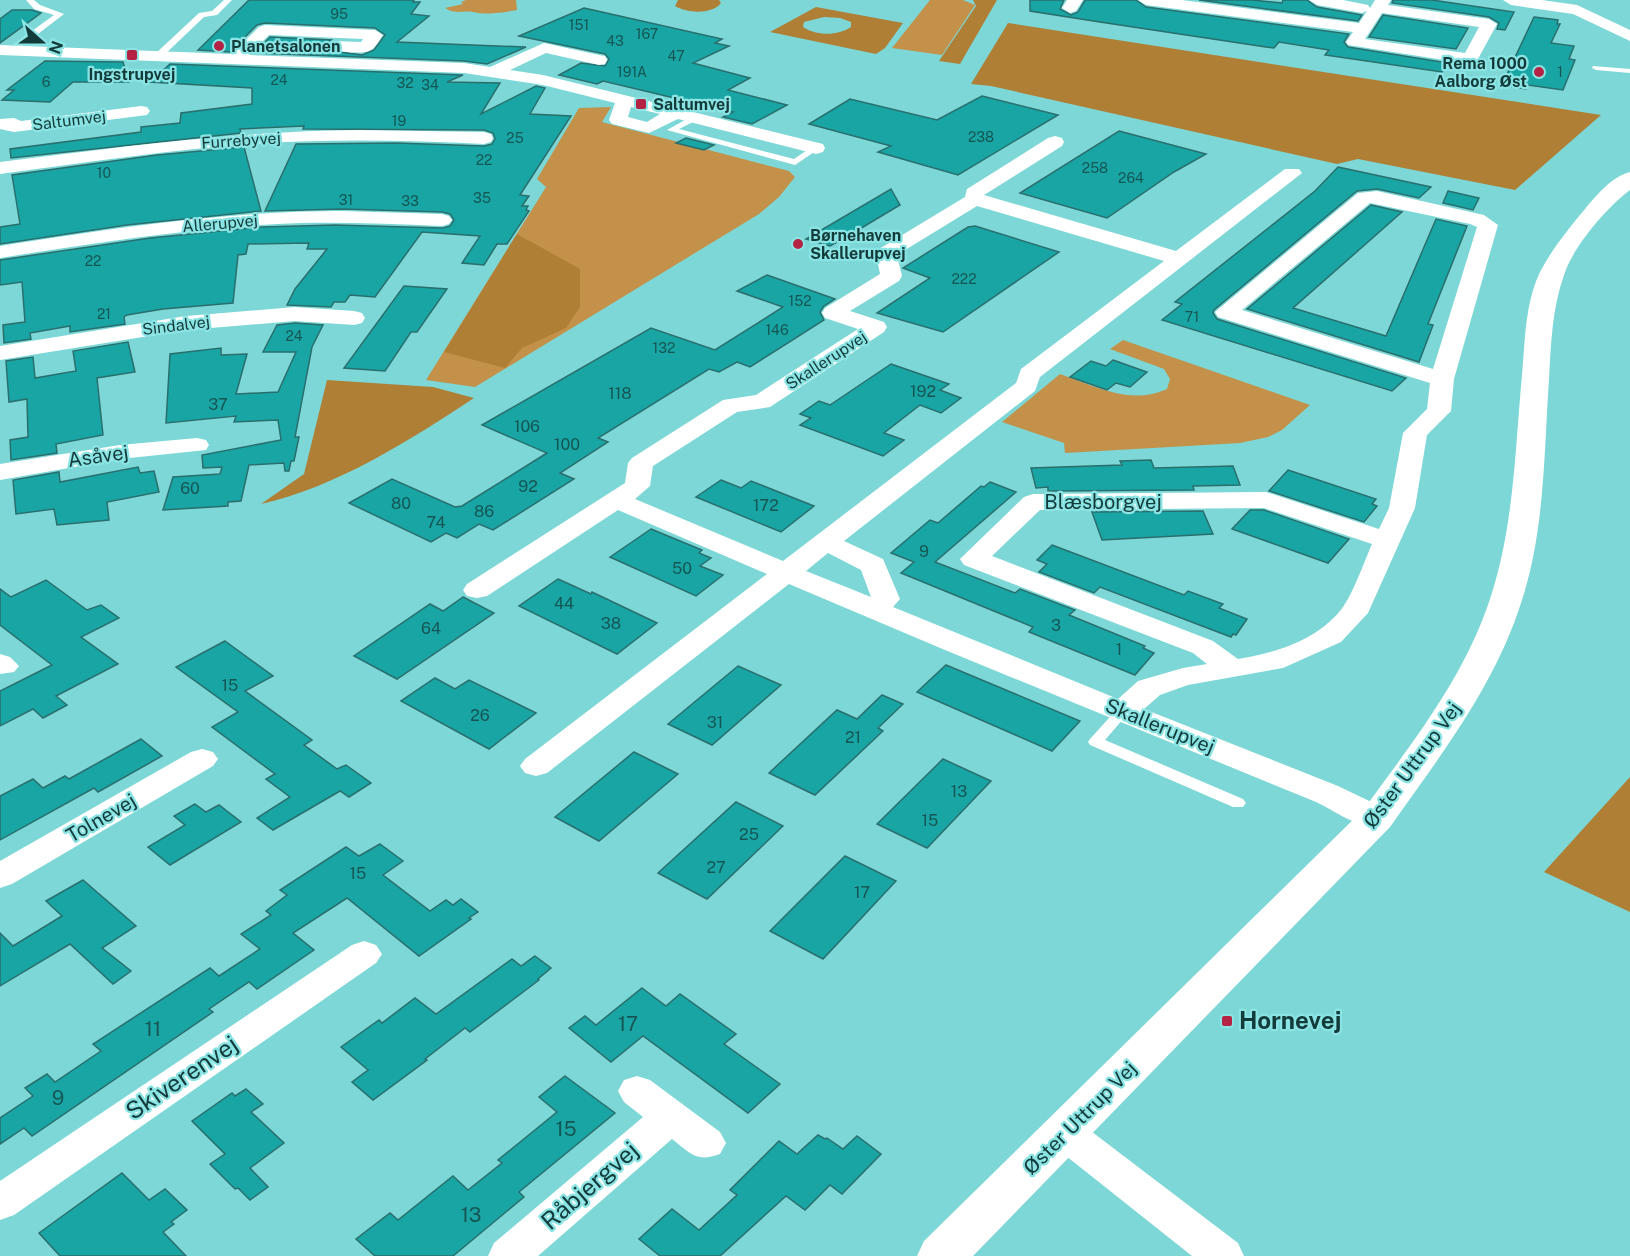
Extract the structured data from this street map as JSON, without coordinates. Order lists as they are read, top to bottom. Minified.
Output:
{"streets":{"street":["Saltumvej","Furrebyvej","Allerupvej","Sindalvej","Skallerupvej","Asåvej","Blæsborgvej","Øster Uttrup Vej","Tolnevej","Skiverenvej","Råbjergvej"]},"crossings":[["Skallerupvej","Øster Uttrup Vej"]],"places":{"other":["Planetsalonen","Rema 1000 Aalborg Øst","Børnehaven Skallerupvej"],"transit":["Ingstrupvej","Saltumvej","Hornevej"]},"house_numbers":["95","151","167","43","47","191A","1","24","6","32","34","19","238","25","22","258","10","264","35","31","33","22","222","152","21","71","146","24","132","192","118","37","106","100","92","60","80","172","86","74","9","50","44","38","3","64","1","15","26","31","21","13","15","25","27","15","17","17","11","9","15","13"],"north":"right"}
